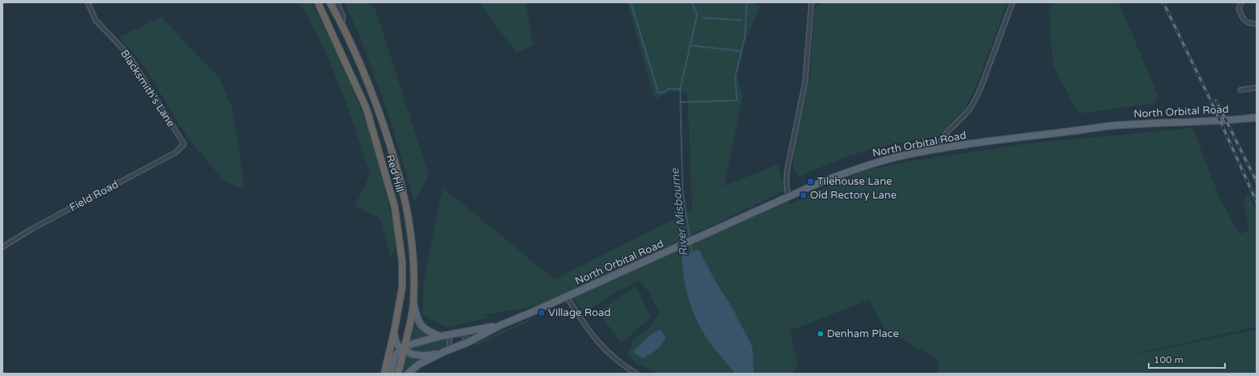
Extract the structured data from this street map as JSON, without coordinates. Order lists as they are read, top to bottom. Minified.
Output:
{"streets":{"highway":["Red Hill"],"main road":["North Orbital Road"],"street":["Blacksmith's Lane","Field Road"]},"crossings":[["Blacksmith's Lane","Field Road"],["North Orbital Road","Red Hill"]],"water":["River Misbourne"],"places":{"transit":["Tilehouse Lane","Old Rectory Lane","Village Road"],"other":["Denham Place"]},"scale_bar":"100 m"}
